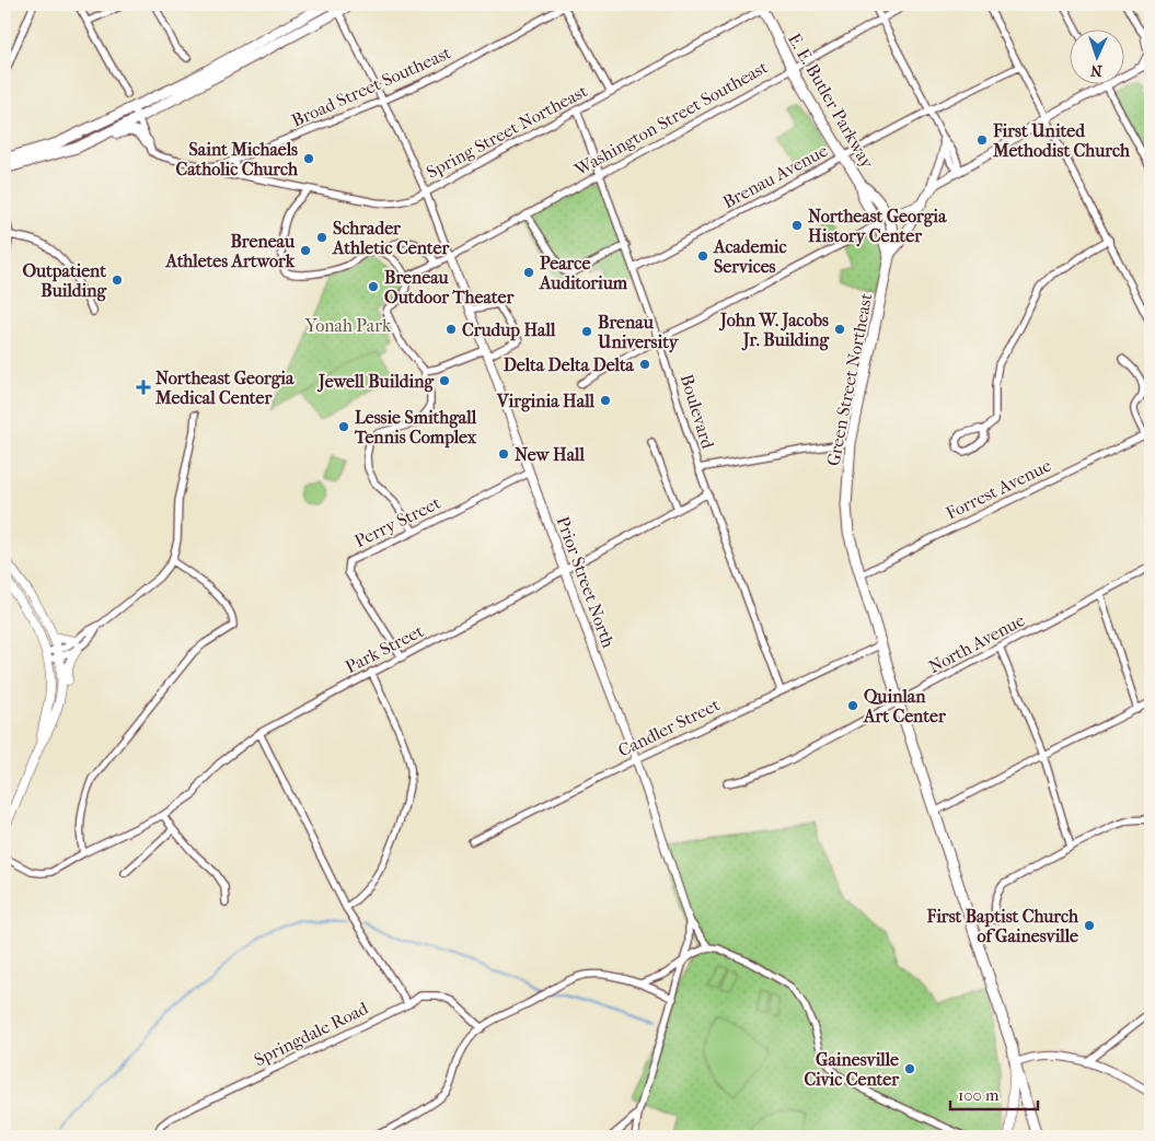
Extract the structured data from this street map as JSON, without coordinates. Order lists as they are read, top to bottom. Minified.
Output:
{"streets":{"main road":["E. E. Butler Parkway","Green Street Northeast"],"street":["Broad Street Southeast","Washington Street Southeast","Spring Street Northeast","Brenau Avenue","Boulevard","Forrest Avenue","Perry Street","Prior Street North","North Avenue","Park Street","Candler Street","Springdale Road"]},"crossings":[["Broad Street Southeast","Spring Street Northeast"],["E. E. Butler Parkway","Washington Street Southeast"],["E. E. Butler Parkway","Spring Street Northeast"],["E. E. Butler Parkway","Brenau Avenue"],["E. E. Butler Parkway","Green Street Northeast"],["Washington Street Southeast","Boulevard"],["Washington Street Southeast","Prior Street North"],["Spring Street Northeast","Boulevard"],["Brenau Avenue","Boulevard"],["Green Street Northeast","Forrest Avenue"],["Green Street Northeast","North Avenue"],["Green Street Northeast","Candler Street"],["Boulevard","Park Street"],["Boulevard","Candler Street"],["Perry Street","Prior Street North"],["Perry Street","Park Street"],["Prior Street North","Park Street"],["Prior Street North","Candler Street"]],"parks":["Yonah Park"],"places":{"other":["First United Methodist Church","Saint Michaels Catholic Church","Northeast Georgia History Center","Schrader Athletic Center","Breneau Athletes Artwork","Academic Services","Pearce Auditorium","Outpatient Building","Breneau Outdoor Theater","Crudup Hall","John W. Jacobs Jr. Building","Brenau University","Delta Delta Delta","Jewell Building","Virginia Hall","Lessie Smithgall Tennis Complex","New Hall","Quinlan Art Center","First Baptist Church of Gainesville","Gainesville Civic Center"],"health":["Northeast Georgia Medical Center"]},"scale_bar":"100 m","north":"bottom"}
